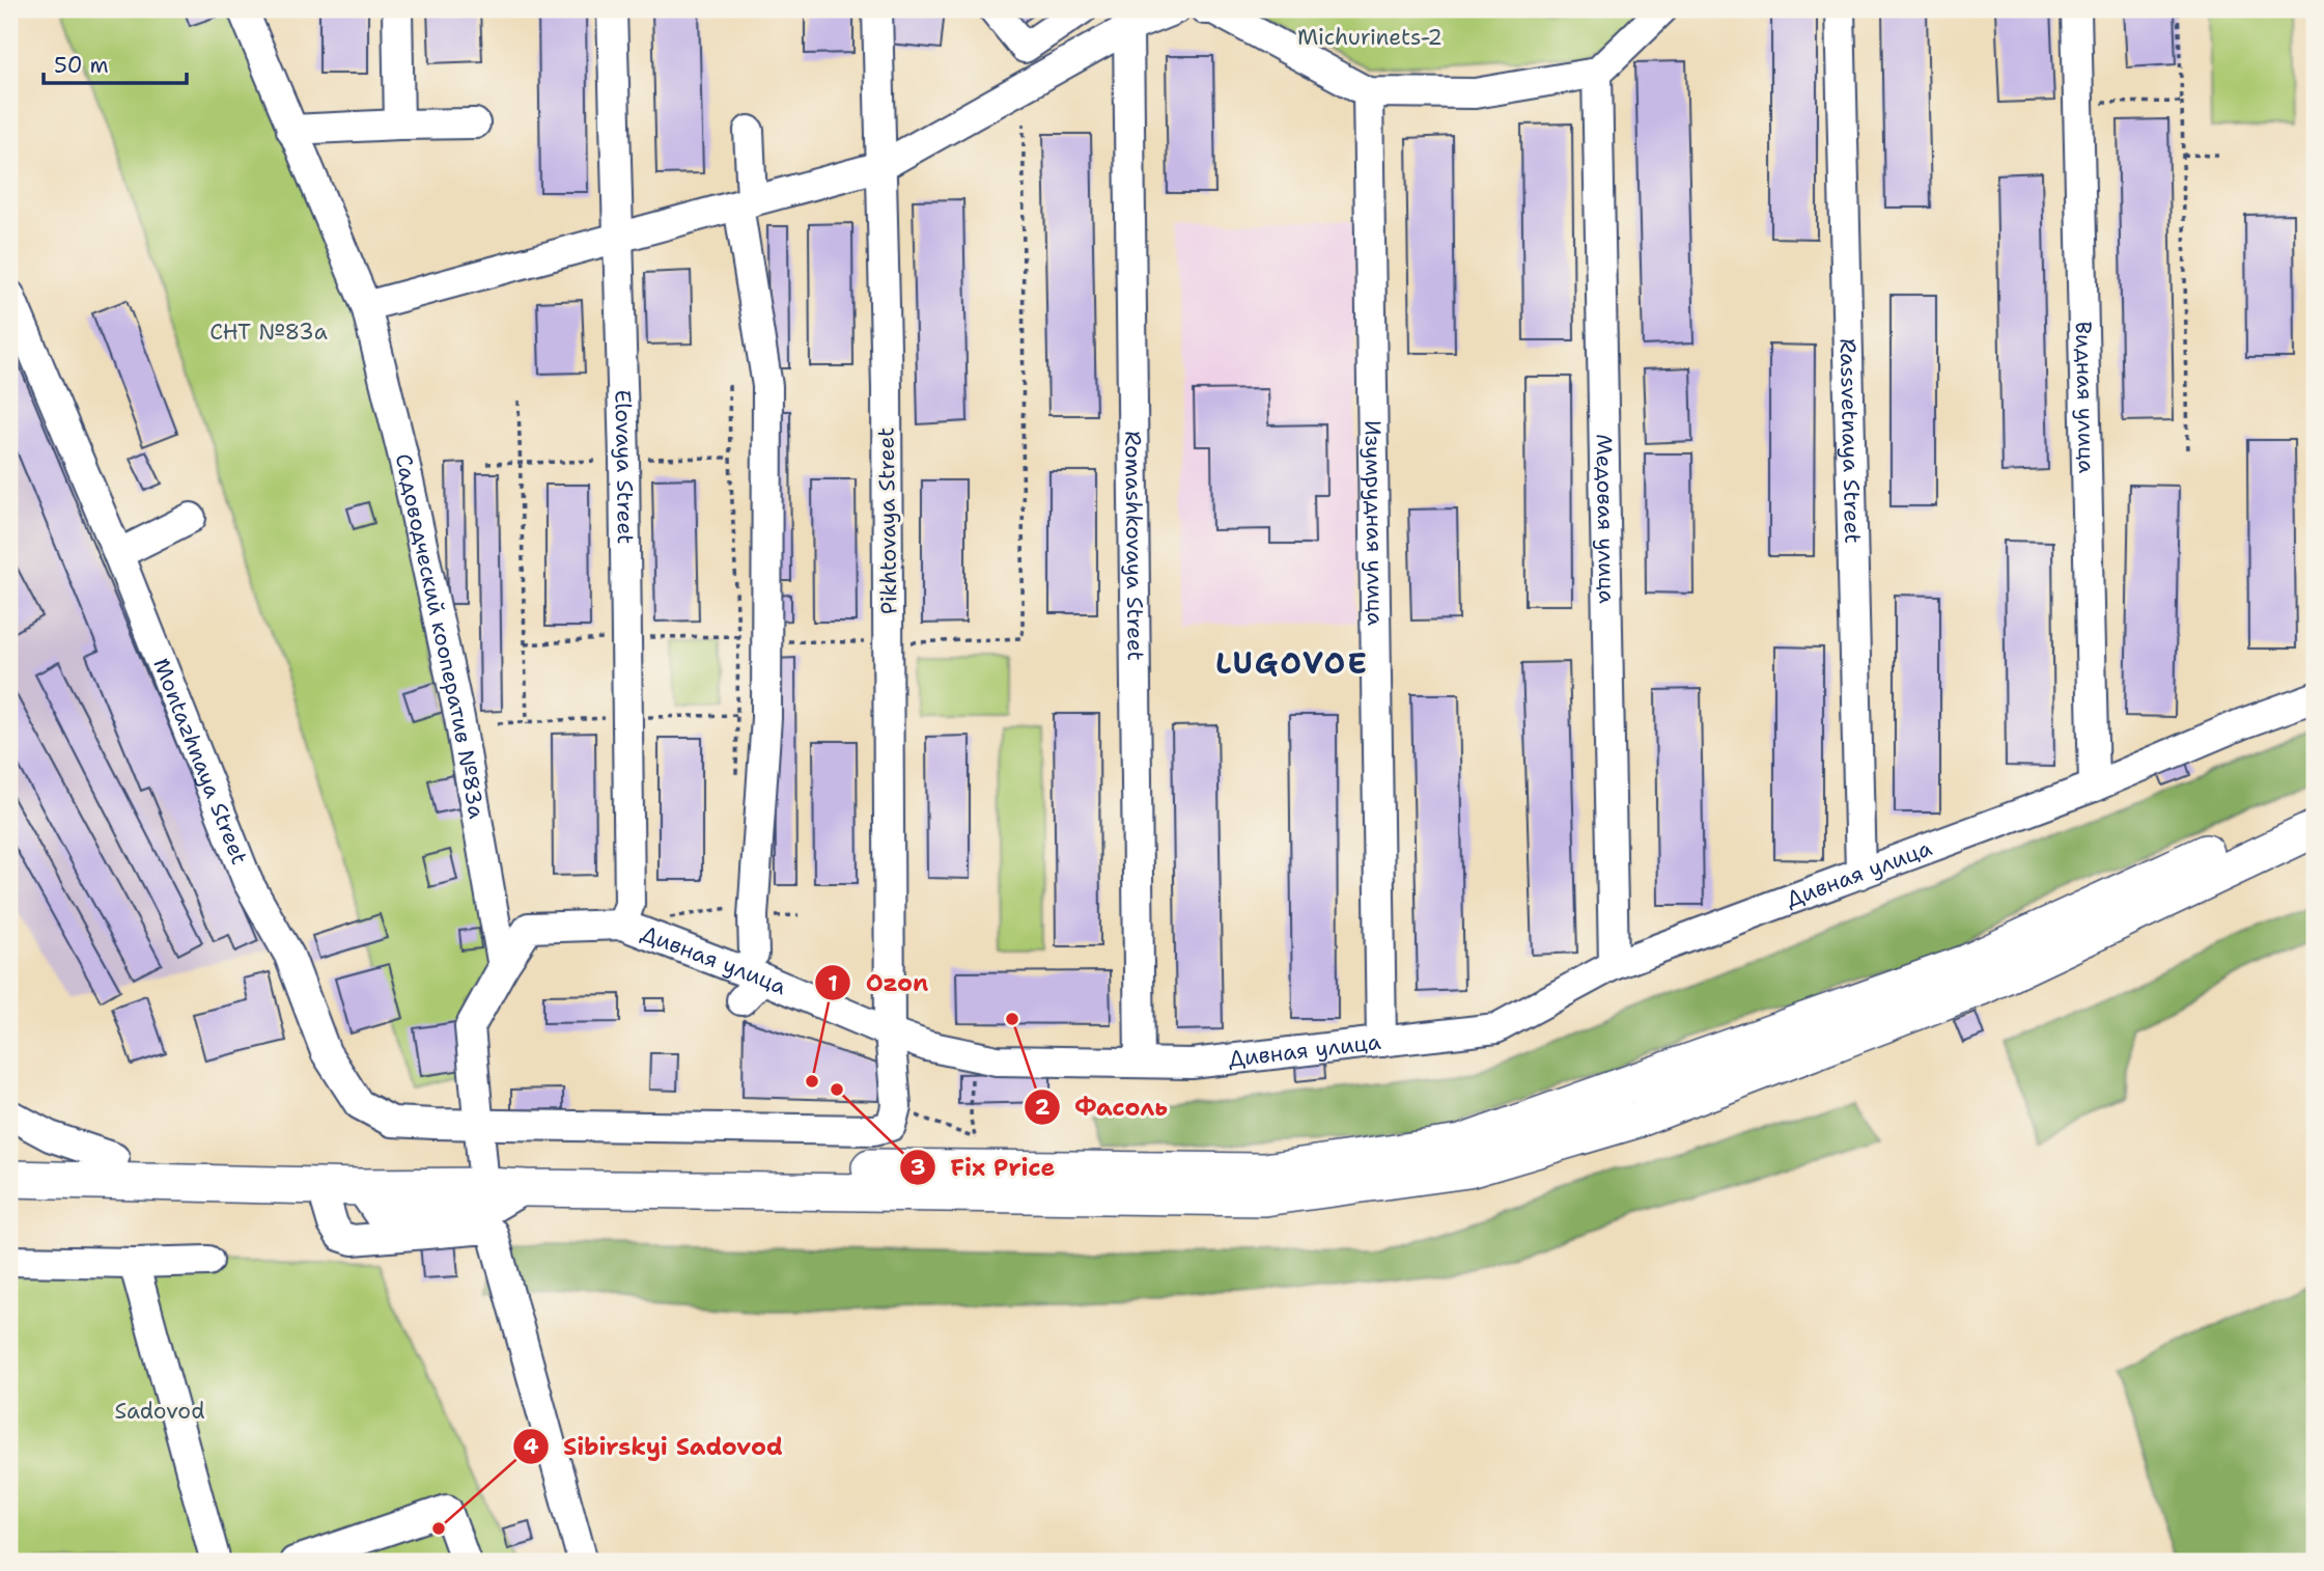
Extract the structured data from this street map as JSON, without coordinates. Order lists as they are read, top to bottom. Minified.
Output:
{"streets":{"street":["Видная улица","Rassvetnaya Street","Elovaya Street","Медовая улица","Pikhtovaya Street","Изумрудная улица","Romashkovaya Street","Садоводческий кооператив №83а","Montazhnaya Street","Дивная улица"]},"crossings":[["Видная улица","Дивная улица"],["Rassvetnaya Street","Дивная улица"],["Elovaya Street","Дивная улица"],["Медовая улица","Дивная улица"],["Pikhtovaya Street","Montazhnaya Street"],["Pikhtovaya Street","Дивная улица"],["Изумрудная улица","Дивная улица"],["Romashkovaya Street","Дивная улица"],["Садоводческий кооператив №83а","Дивная улица"],["Montazhnaya Street","Дивная улица"]],"districts":["LUGOVOE"],"parks":["Michurinets-2","СНТ №83а","Sadovod"],"places":["Фасоль","Ozon","Fix Price","Sibirskyi Sadovod"],"scale_bar":"50 m"}
